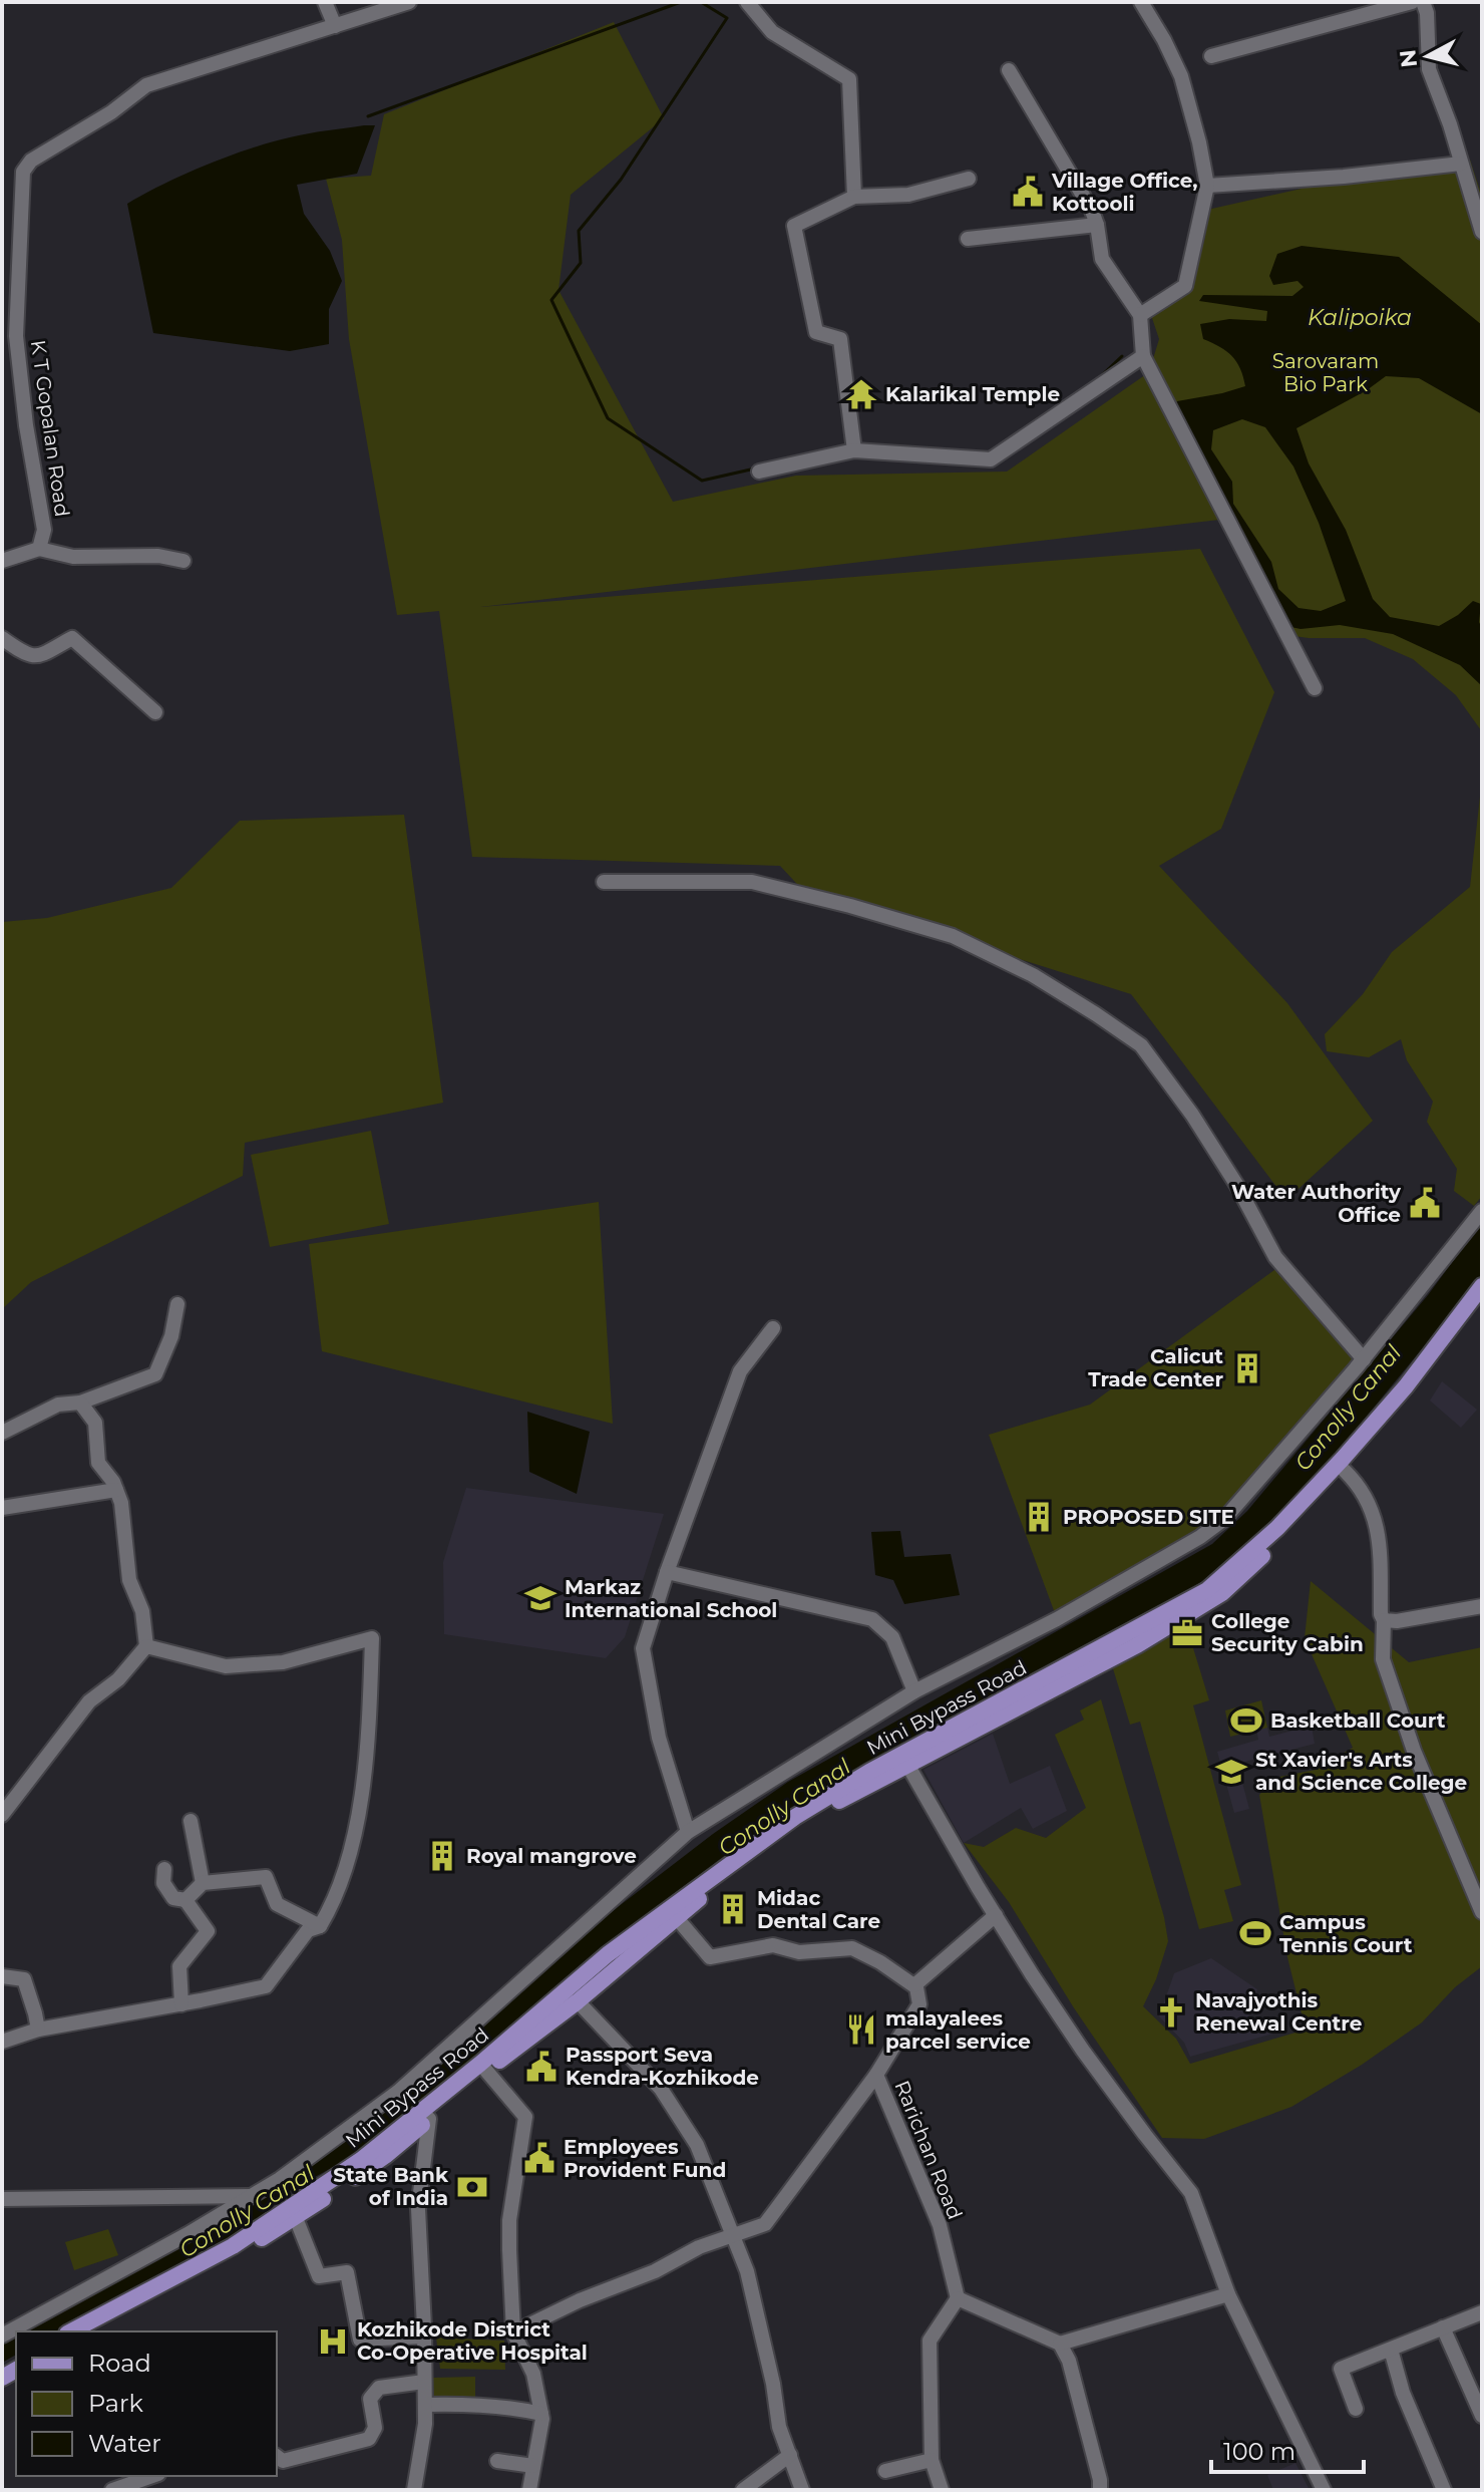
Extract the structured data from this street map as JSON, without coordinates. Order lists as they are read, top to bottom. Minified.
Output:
{"streets":{"main road":["Mini Bypass Road"],"street":["K T Gopalan Road","Rarichan Road"]},"water":["Kalipoika","Conolly Canal"],"parks":["Sarovaram Bio Park"],"places":{"public building":["Village Office, Kottooli","Water Authority Office","Passport Seva Kendra-Kozhikode","Employees Provident Fund"],"temple":["Kalarikal Temple"],"building":["Calicut Trade Center","PROPOSED SITE","Royal mangrove","Midac Dental Care"],"school or university":["Markaz International School","St Xavier's Arts and Science College"],"office":["College Security Cabin"],"sports":["Basketball Court","Campus Tennis Court"],"church":["Navajyothis Renewal Centre"],"restaurant":["malayalees parcel service"],"bank":["State Bank of India"],"hospital":["Kozhikode District Co-Operative Hospital"]},"legend":["Road","Park","Water"],"scale_bar":"100 m","north":"left"}
